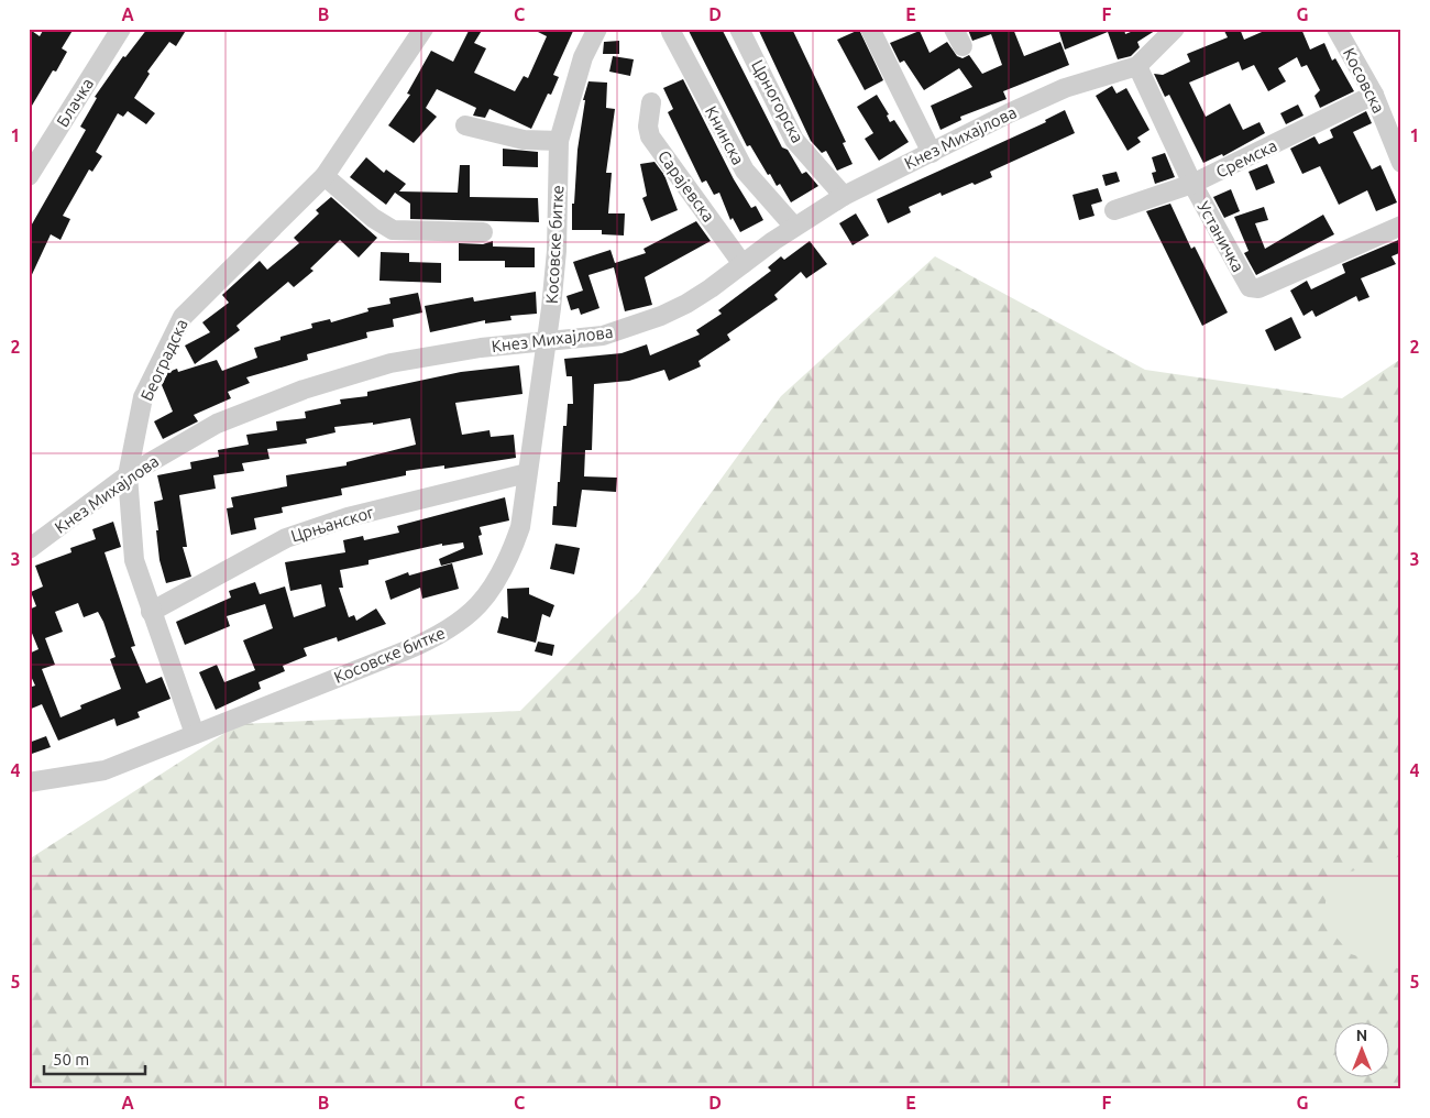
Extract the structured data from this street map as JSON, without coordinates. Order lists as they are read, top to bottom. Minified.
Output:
{"streets":{"street":["Косовска","Црногорска","Блачка","Книнска","Кнез Михајлова","Сремска","Сарајевска","Устаничка","Косовске битке","Београдска","Црњанског"]},"crossings":[["Косовска","Сремска"],["Црногорска","Кнез Михајлова"],["Книнска","Кнез Михајлова"],["Кнез Михајлова","Сарајевска"],["Кнез Михајлова","Устаничка"],["Кнез Михајлова","Косовске битке"],["Кнез Михајлова","Београдска"],["Сремска","Устаничка"],["Косовске битке","Београдска"],["Косовске битке","Црњанског"],["Београдска","Црњанског"]],"scale_bar":"50 m","north":"top","grid":{"columns":["A","B","C","D","E","F","G"],"rows":["1","2","3","4","5"]}}
